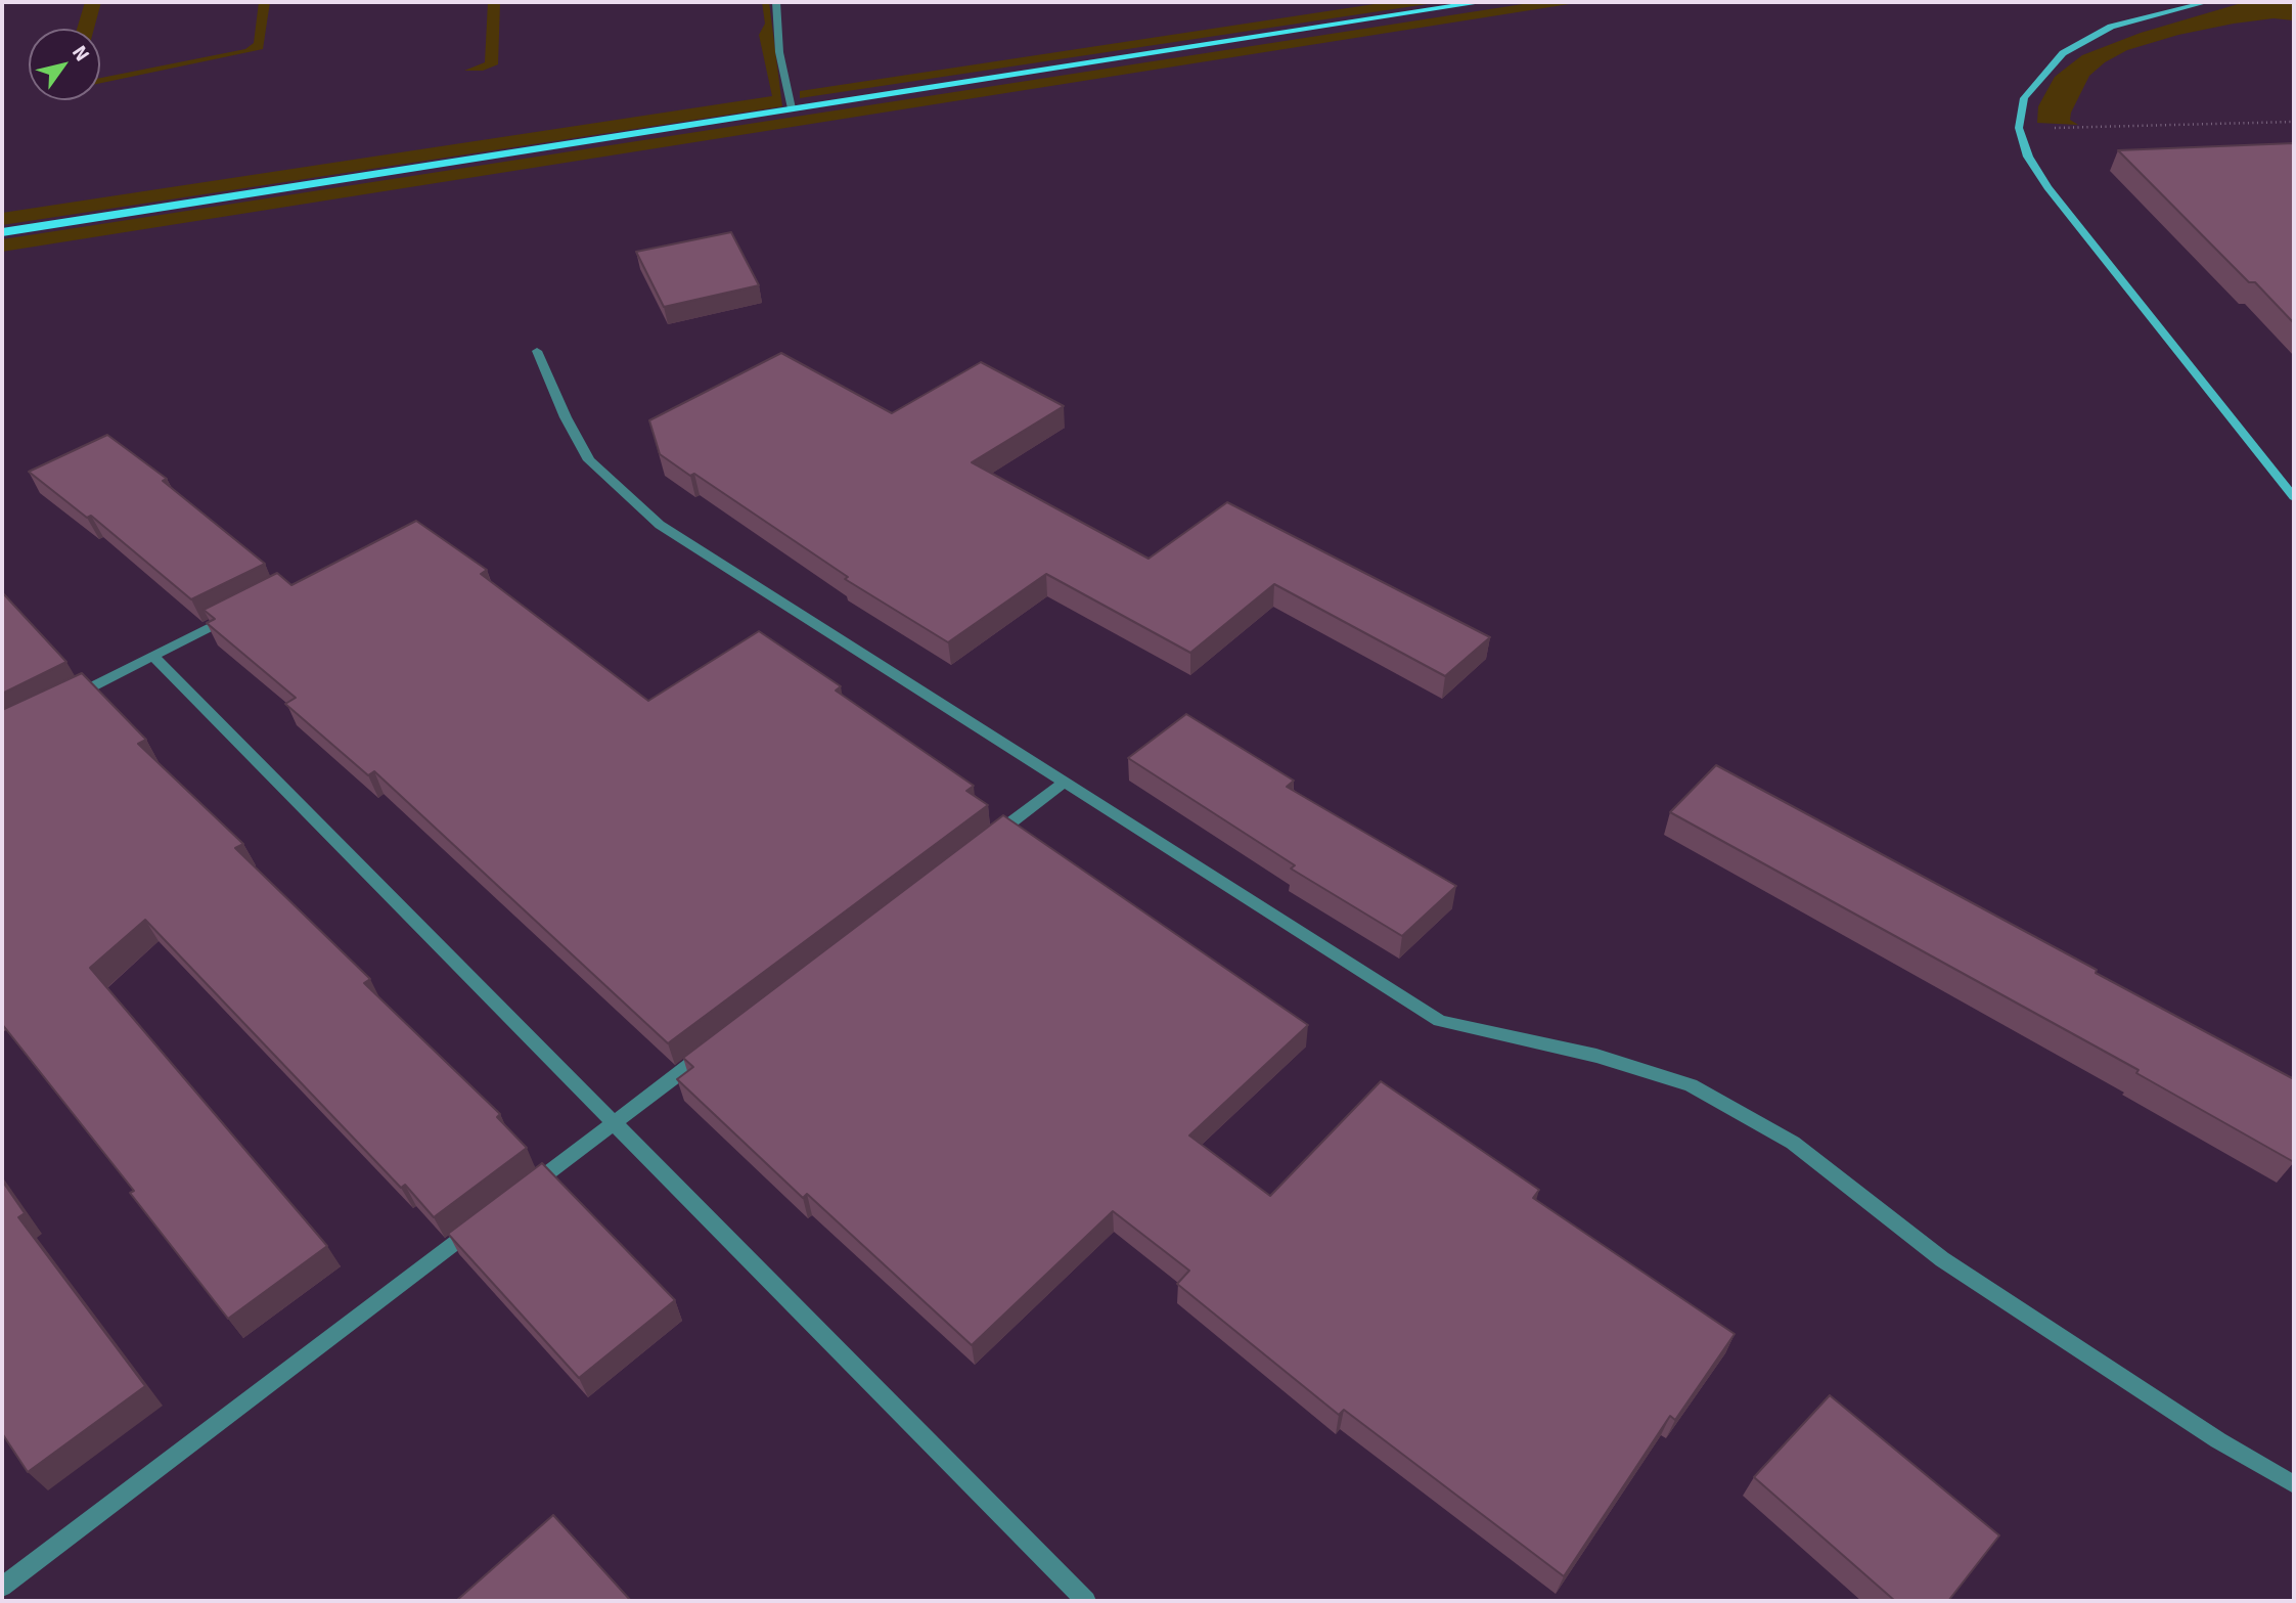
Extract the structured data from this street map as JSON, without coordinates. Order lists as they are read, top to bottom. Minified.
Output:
{"north":"top right"}
